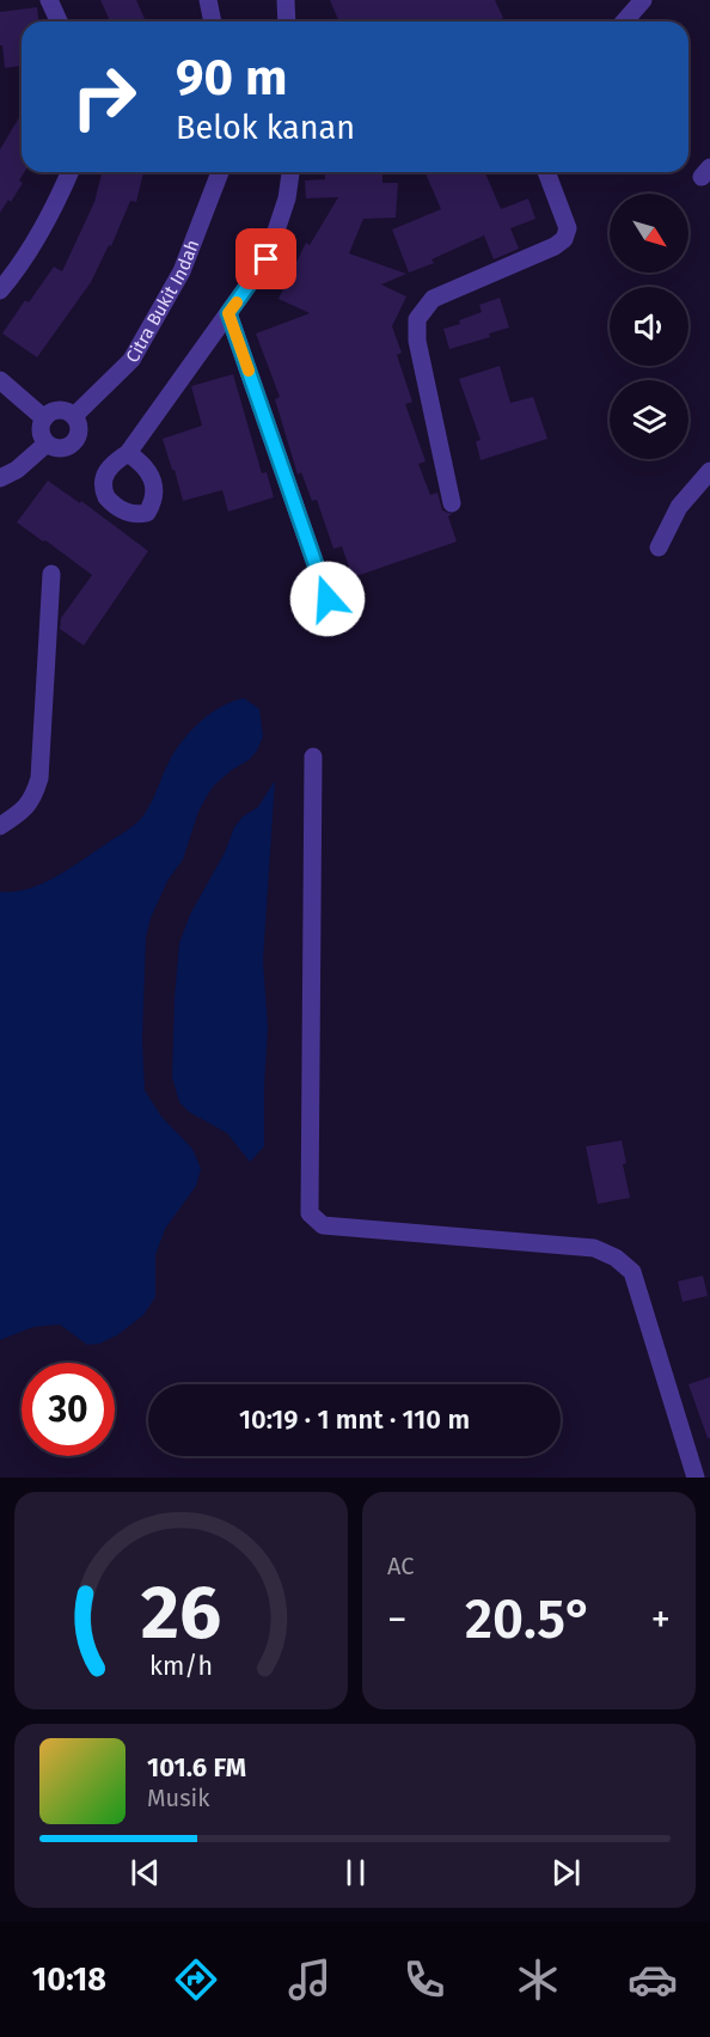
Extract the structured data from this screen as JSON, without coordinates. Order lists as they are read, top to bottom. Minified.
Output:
{"streets":{"street":["Citra Bukit Indah"]},"north":"bottom right","page":{"turn":["90 m","Belok kanan"],"limit":"30","trip":"10:19 · 1 mnt · 110 m","tile":"AC","heat":["−","20.5°","+"],"song":["101.6 FM","Musik"],"tabs":"10:18","gauge":["26","km/h"]}}
